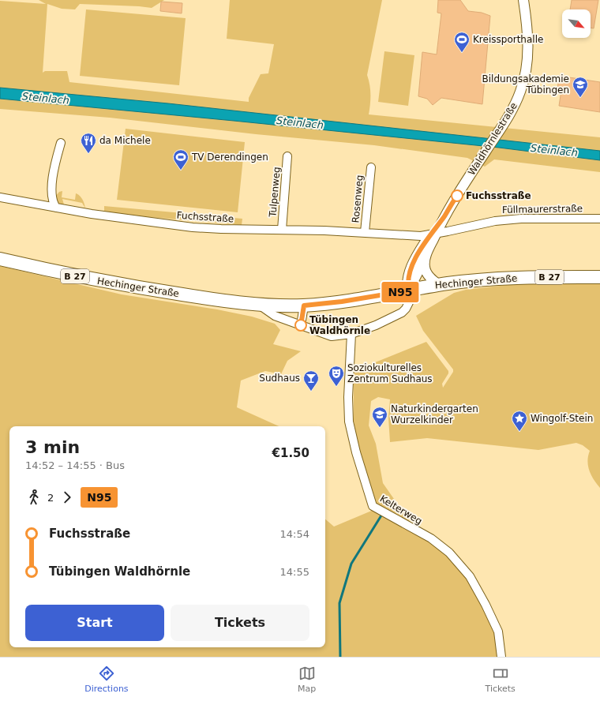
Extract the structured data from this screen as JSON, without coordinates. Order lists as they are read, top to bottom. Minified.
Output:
{"streets":{"main road":["B 27","Hechinger Straße"],"street":["Waldhörnlestraße","Tulpenweg","Rosenweg","Füllmaurerstraße","Fuchsstraße","Kelterweg"]},"crossings":[["Waldhörnlestraße","Füllmaurerstraße"],["Waldhörnlestraße","Fuchsstraße"],["Waldhörnlestraße","Hechinger Straße"],["Tulpenweg","Fuchsstraße"],["Rosenweg","Fuchsstraße"],["Füllmaurerstraße","Fuchsstraße"],["Hechinger Straße","Kelterweg"]],"water":["Steinlach"],"places":{"sports":["Kreissporthalle","TV Derendingen"],"school or university":["Bildungsakademie Tübingen","Naturkindergarten Wurzelkinder"],"restaurant":["da Michele"],"other":["Fuchsstraße","Tübingen Waldhörnle"],"theatre":["Soziokulturelles Zentrum Sudhaus"],"bar":["Sudhaus"],"place":["Wingolf-Stein"]},"lines":["bus line N95"],"north":"bottom right","page":{"on_map":"N95","heading":["3 min","14:52 – 14:55 · Bus","€1.50"],"legs":["2","N95"],"list":[{"name":"Fuchsstraße","value":"14:54"},{"name":"Tübingen Waldhörnle","value":"14:55"}],"buttons":["Start","Tickets"],"tabs":["Directions","Map","Tickets"]}}
